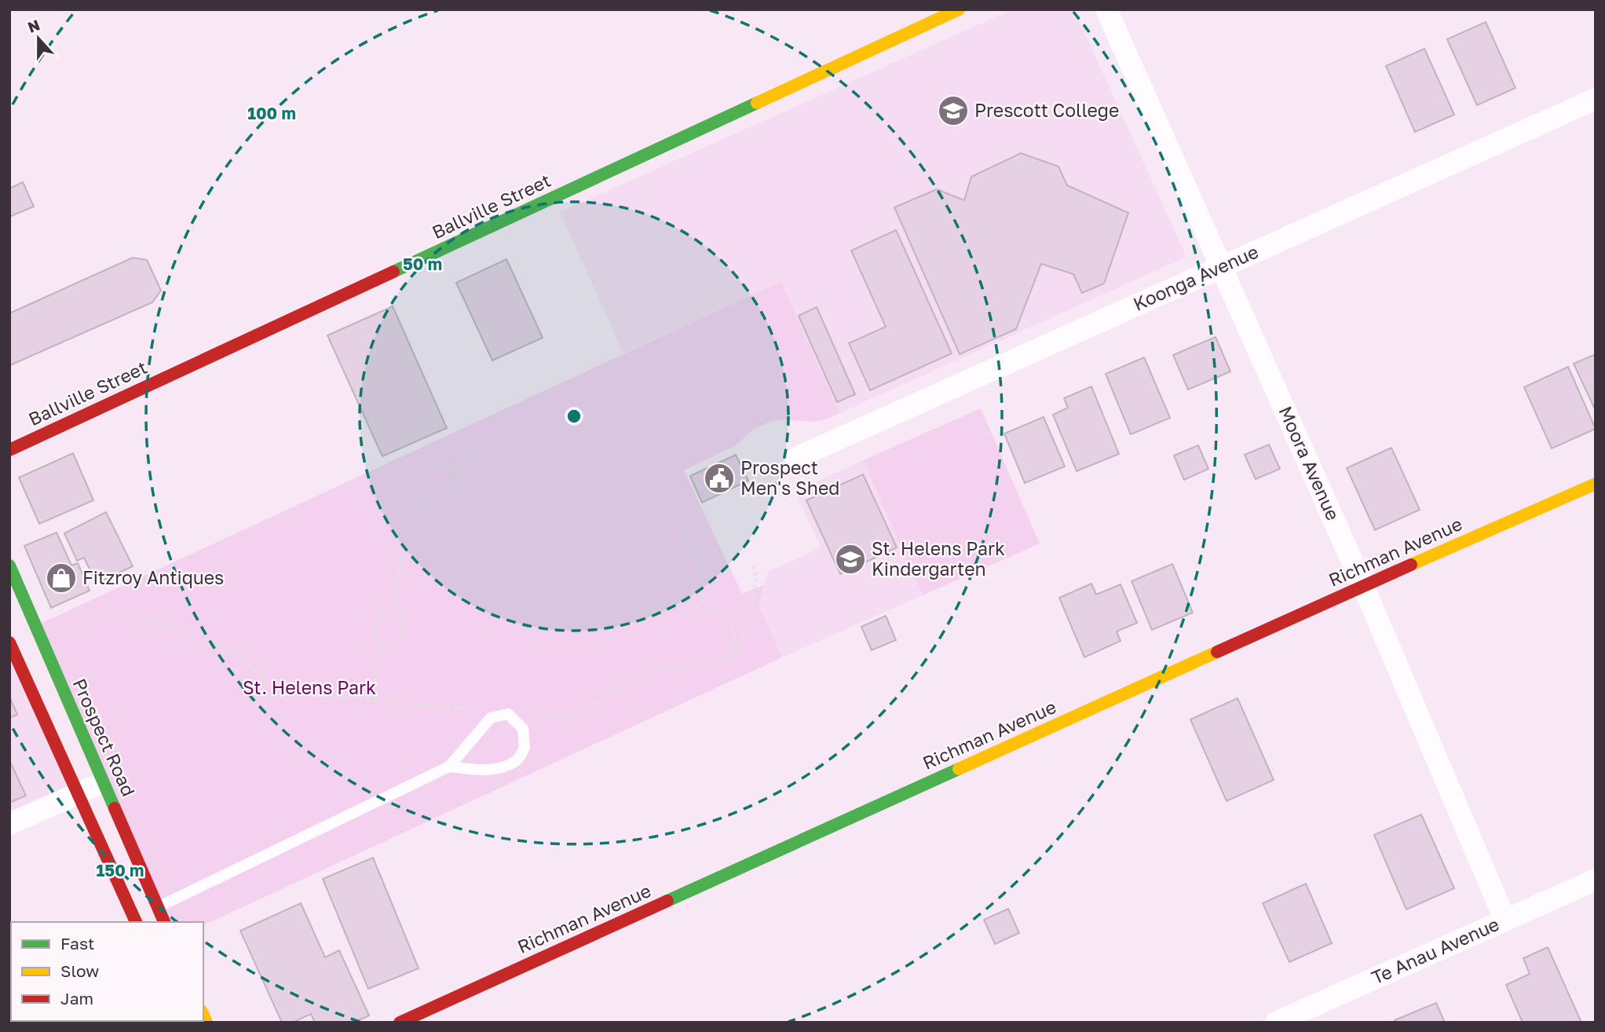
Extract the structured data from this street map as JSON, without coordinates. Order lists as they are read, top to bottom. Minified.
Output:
{"streets":{"street":["Ballville Street","Koonga Avenue","Moora Avenue","Richman Avenue","Prospect Road","Te Anau Avenue"]},"crossings":[["Koonga Avenue","Moora Avenue"],["Moora Avenue","Richman Avenue"],["Moora Avenue","Te Anau Avenue"]],"parks":["St. Helens Park"],"places":{"school or university":["Prescott College","St. Helens Park Kindergarten"],"public building":["Prospect Men's Shed"],"shop":["Fitzroy Antiques"]},"legend":["Fast","Slow","Jam"],"north":"top","rings":["100 m","50 m","150 m"]}
